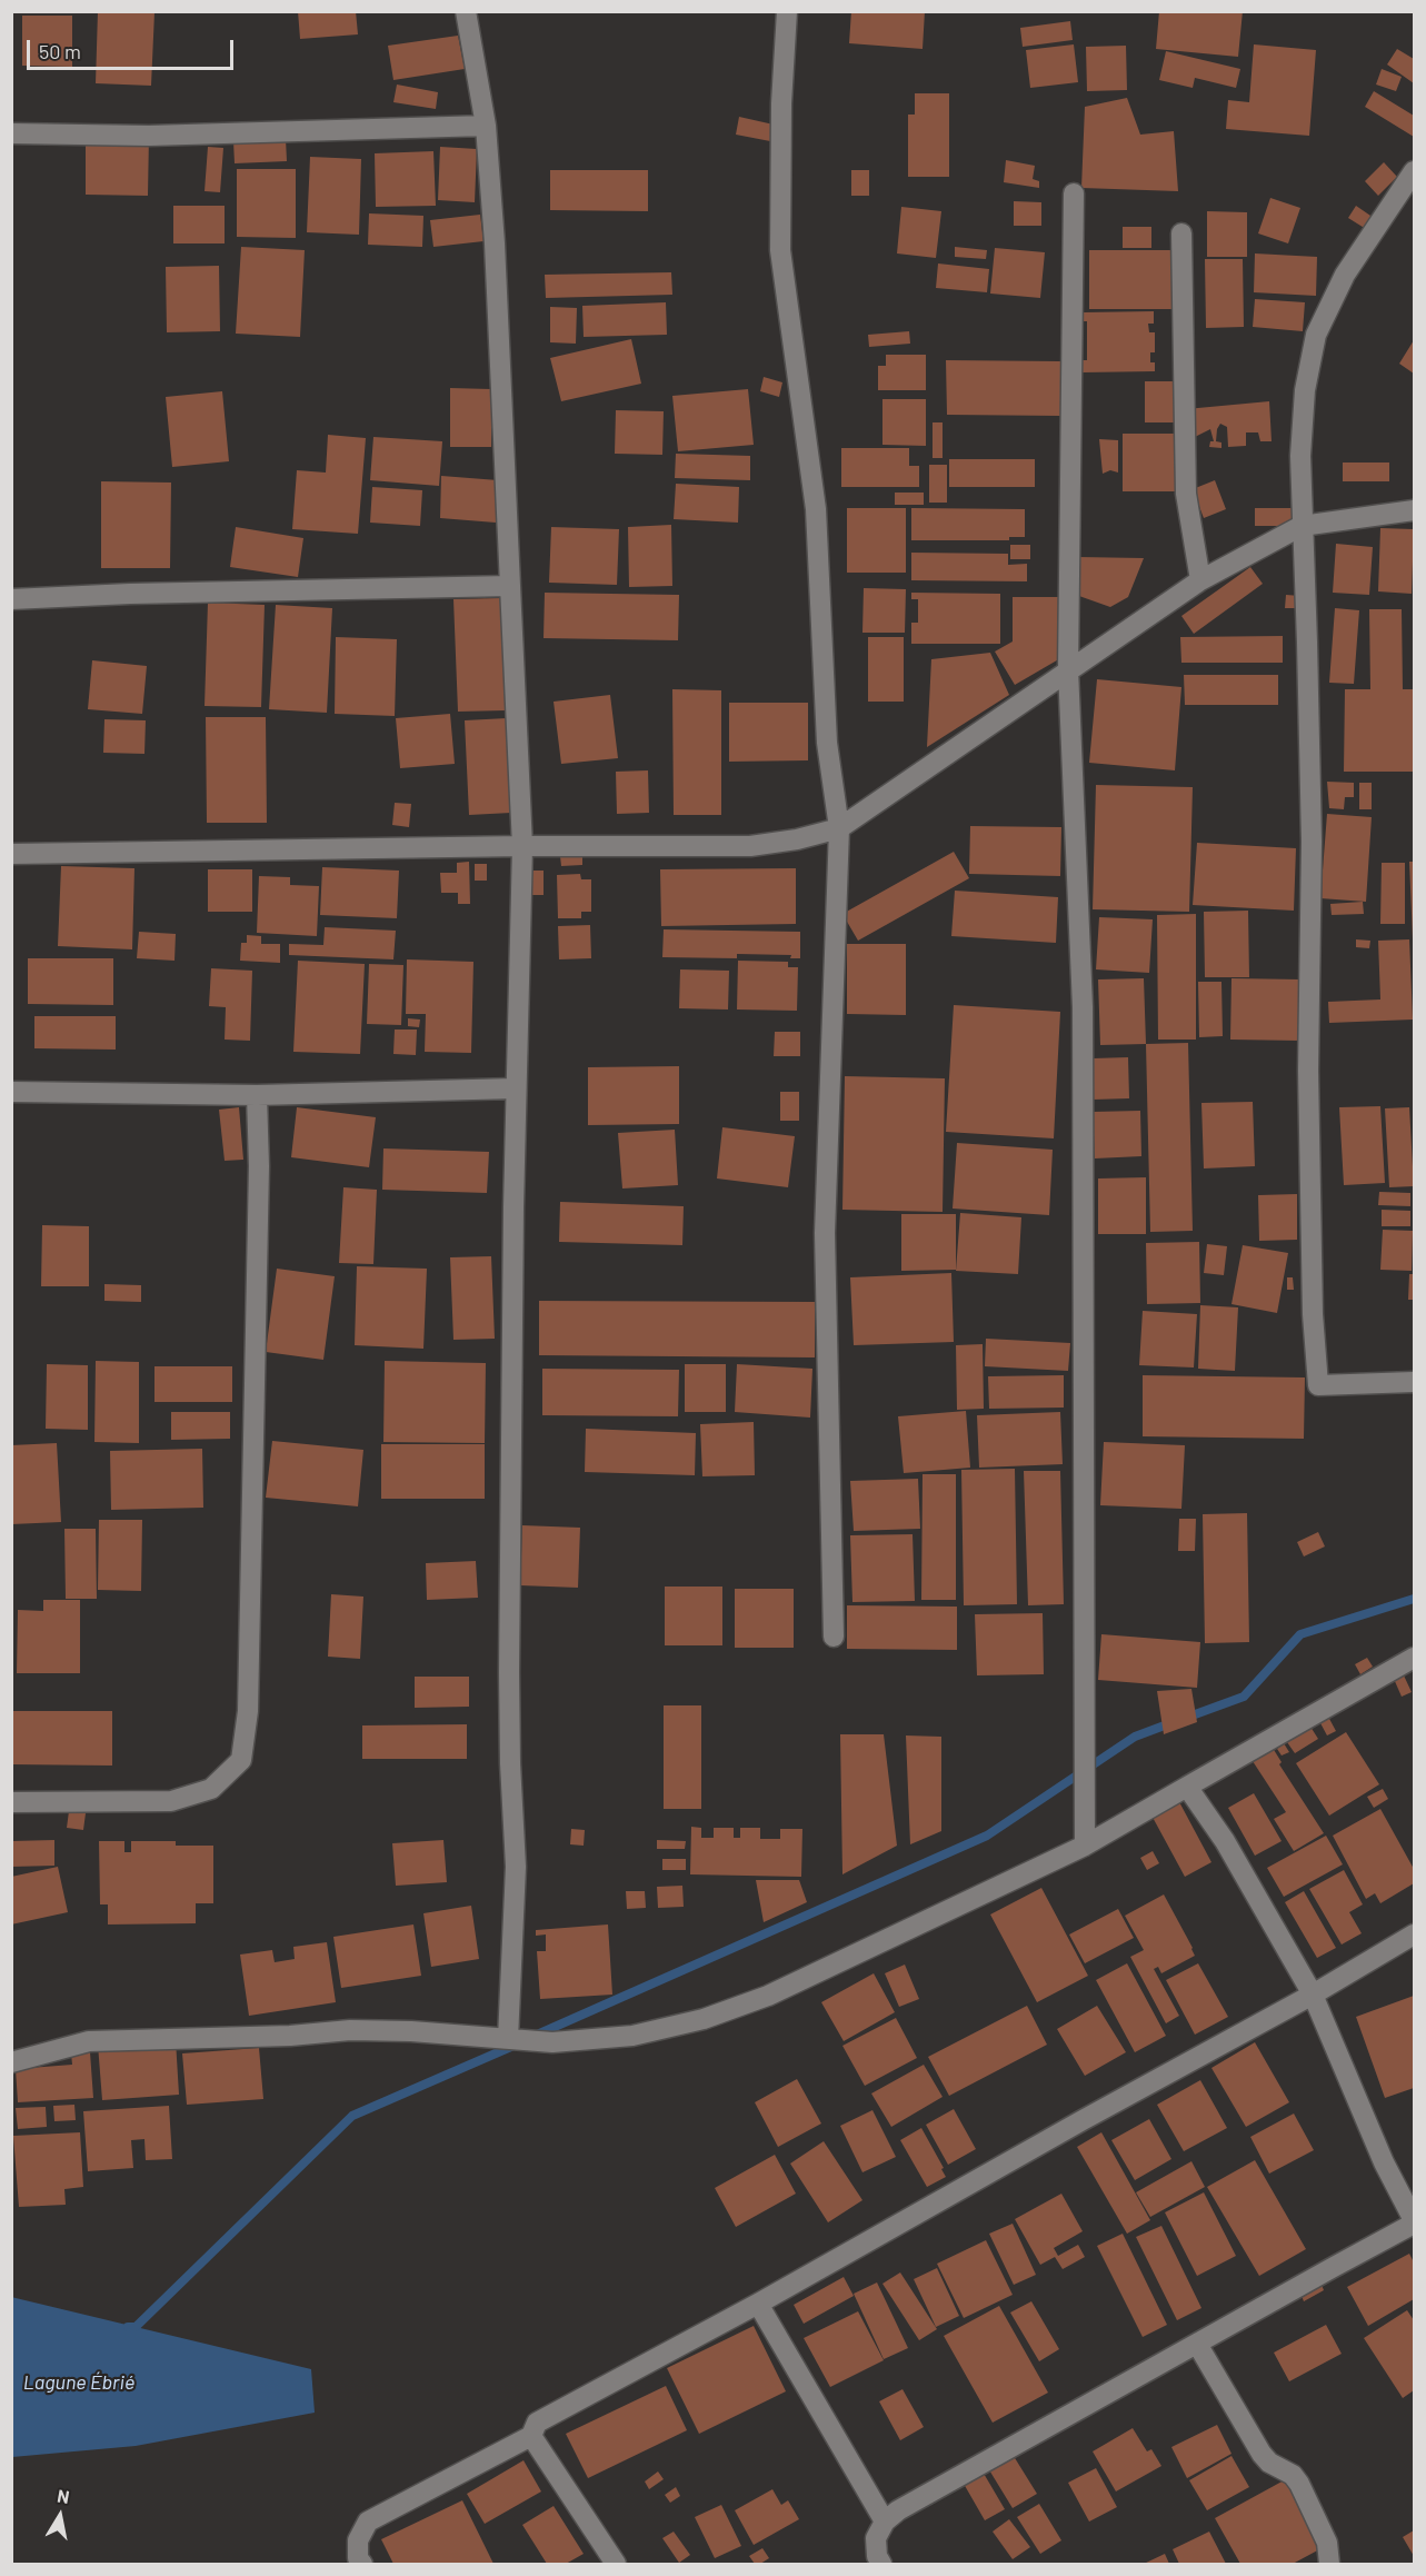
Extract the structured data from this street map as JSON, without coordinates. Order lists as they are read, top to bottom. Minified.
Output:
{"water":["Lagune Ébrié"],"scale_bar":"50 m","north":"top"}
